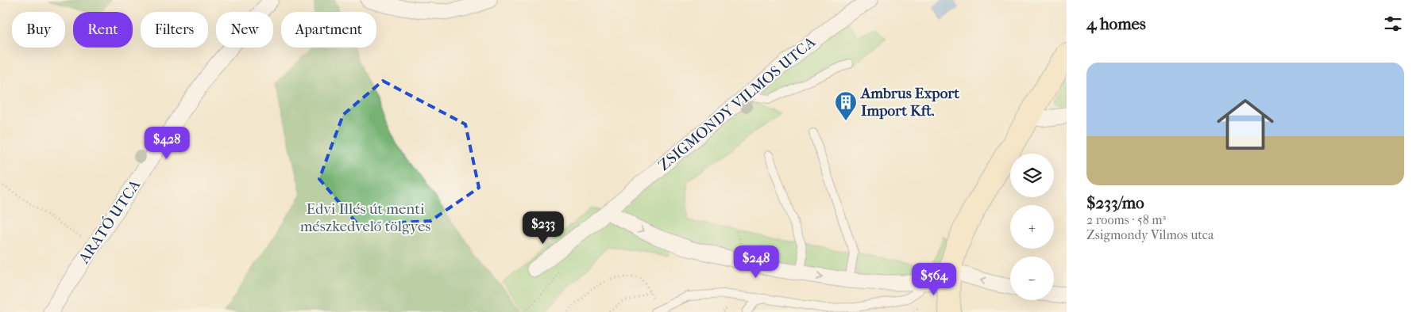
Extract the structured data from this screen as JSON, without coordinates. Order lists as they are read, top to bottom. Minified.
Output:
{"streets":{"street":["ZSIGMONDY VILMOS UTCA","ARATÓ UTCA"]},"parks":["Edvi Illés út menti mészkedvelő tölgyes"],"places":{"building":["Ambrus Export Import Kft."]},"page":{"heading":"4 homes","chip":["Buy","Rent","Filters","New","Apartment"],"list":[{"name":"$233/mo","note":"2 rooms · 58 m² · Zsigmondy Vilmos utca"}],"price":["$428","$233","$248","$564"],"map_buttons":["+","−"]}}
